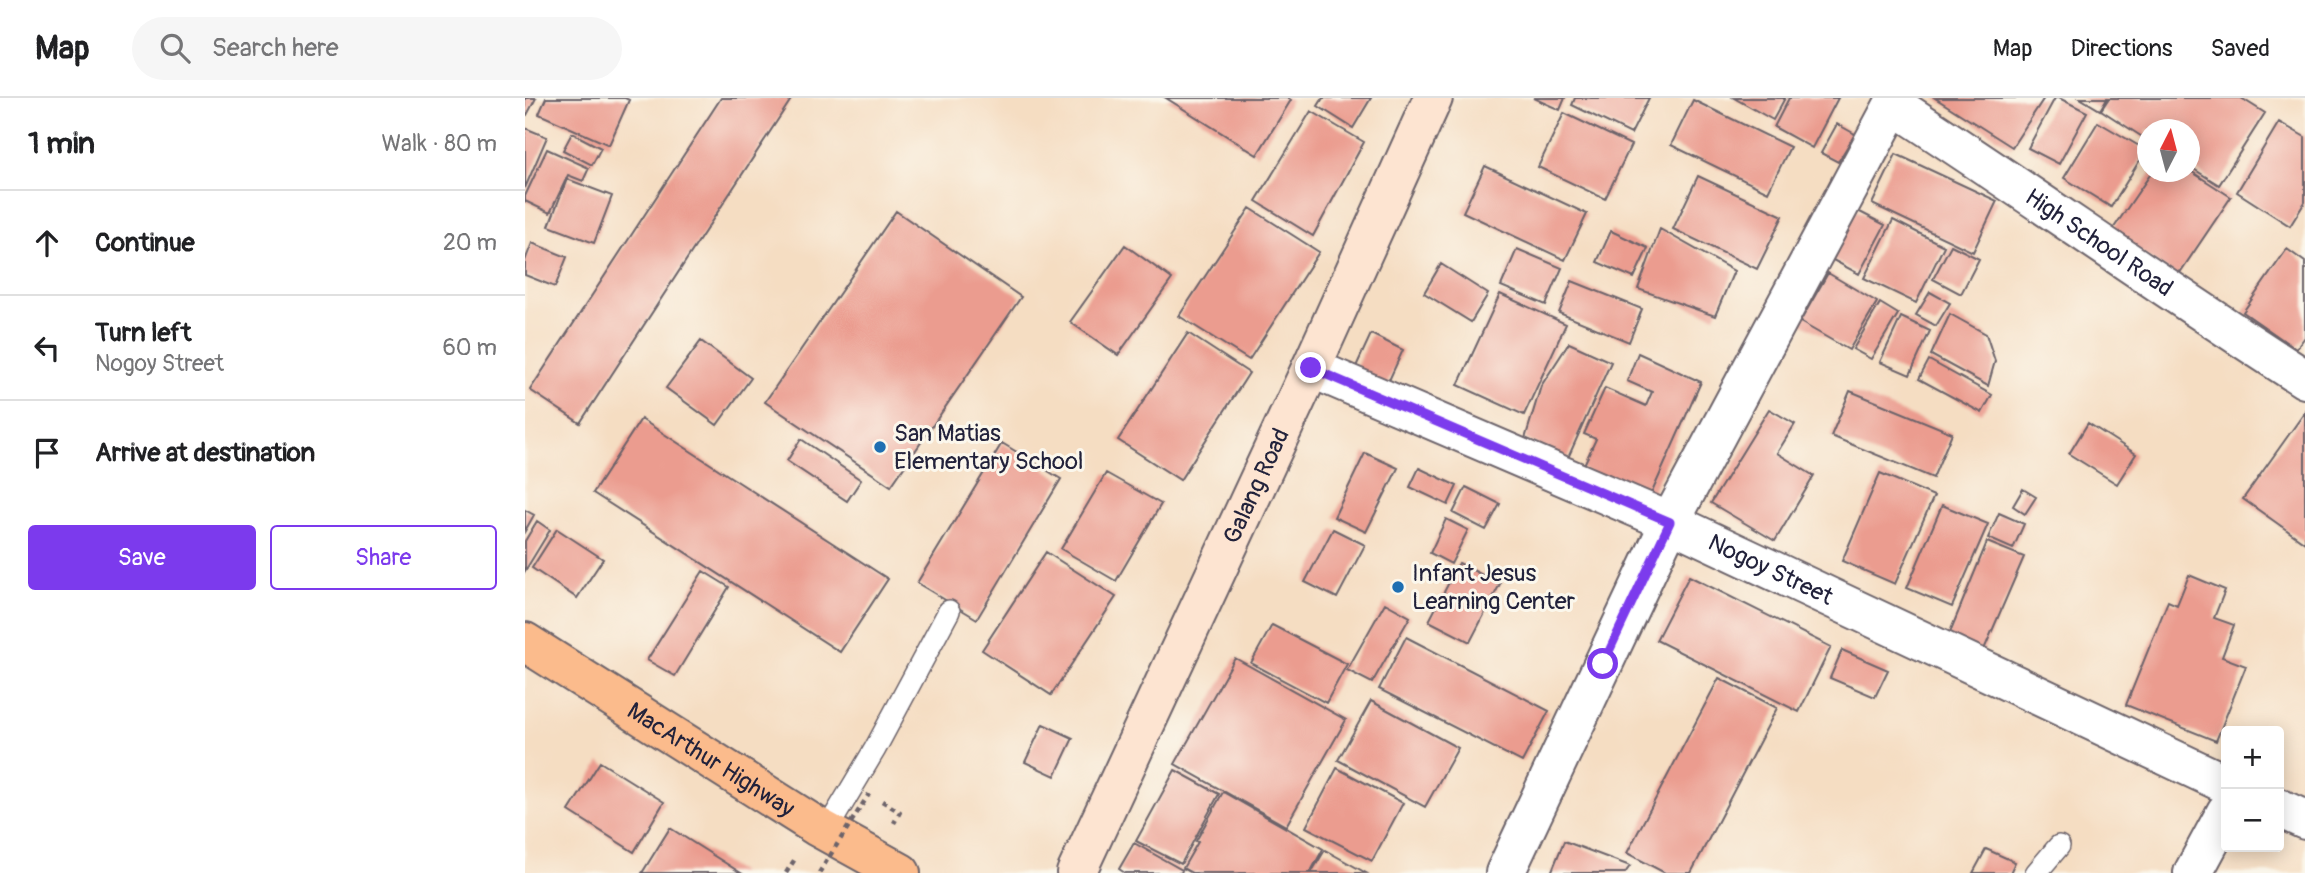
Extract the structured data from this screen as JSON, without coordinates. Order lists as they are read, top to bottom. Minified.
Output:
{"streets":{"highway":["MacArthur Highway"],"street":["High School Road","Galang Road","Nogoy Street"]},"crossings":[["Galang Road","Nogoy Street"]],"places":["San Matias Elementary School","Infant Jesus Learning Center"],"north":"top","page":{"header":"Map","search":"Search here","nav":["Map","Directions","Saved"],"heading":["1 min","Walk · 80 m"],"list":[["Continue","20 m"],["Turn left","Nogoy Street","60 m"],"Arrive at destination"],"buttons":["Save","Share"],"map_buttons":["+","−"]}}
